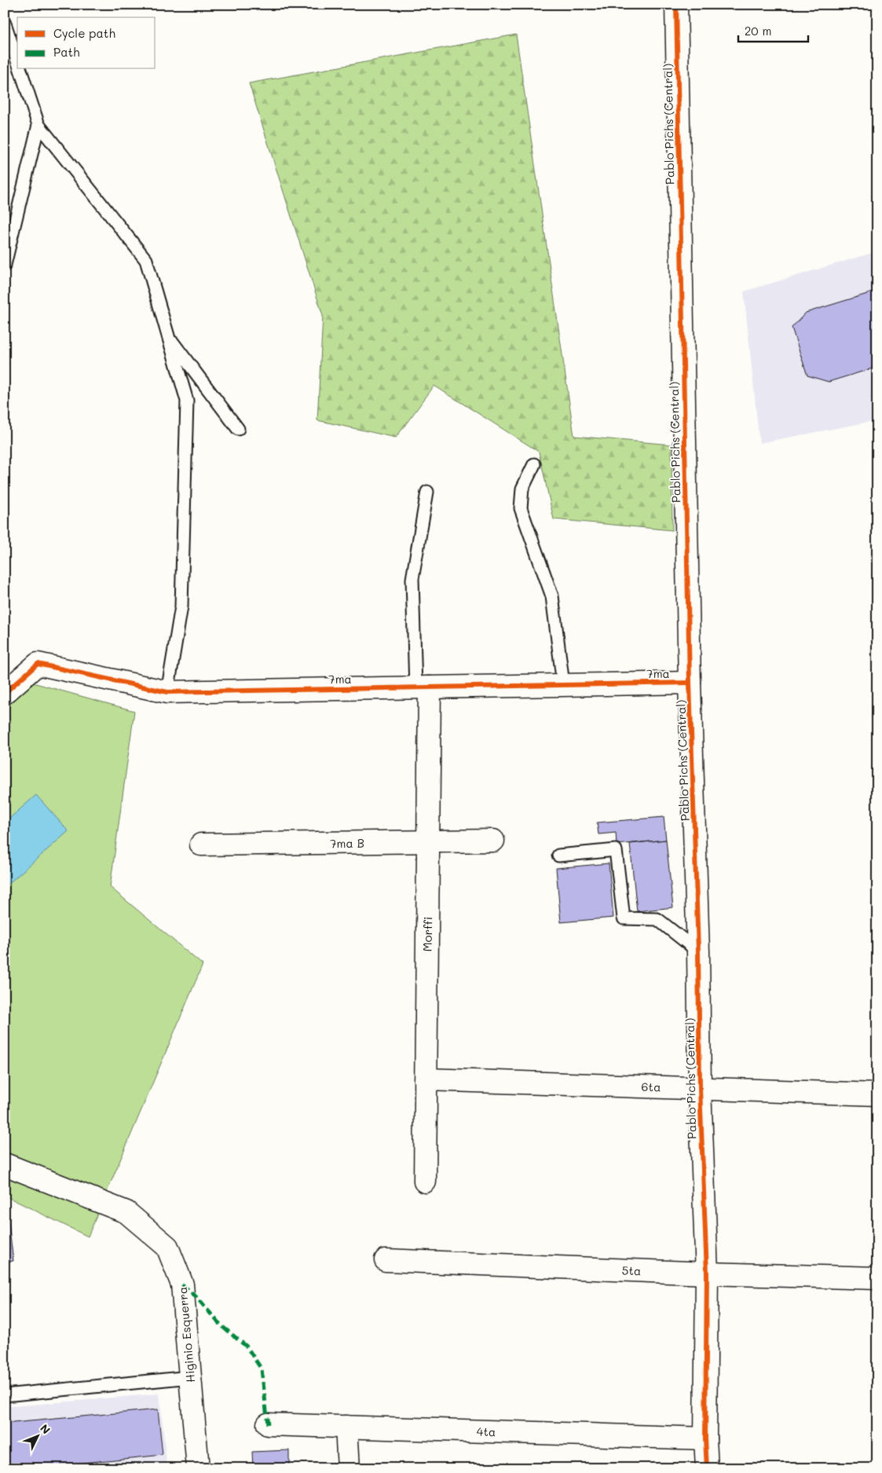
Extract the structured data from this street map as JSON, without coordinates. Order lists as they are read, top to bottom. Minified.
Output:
{"streets":{"street":["Pablo Pichs (Central)","7ma","7ma B","Morffi","6ta","5ta","Higinio Esquerra","4ta"]},"crossings":[["Pablo Pichs (Central)","7ma"],["Pablo Pichs (Central)","6ta"],["Pablo Pichs (Central)","5ta"],["Pablo Pichs (Central)","4ta"],["7ma","Morffi"],["7ma B","Morffi"],["Morffi","6ta"]],"legend":["Cycle path","Path"],"scale_bar":"20 m","north":"top right"}
